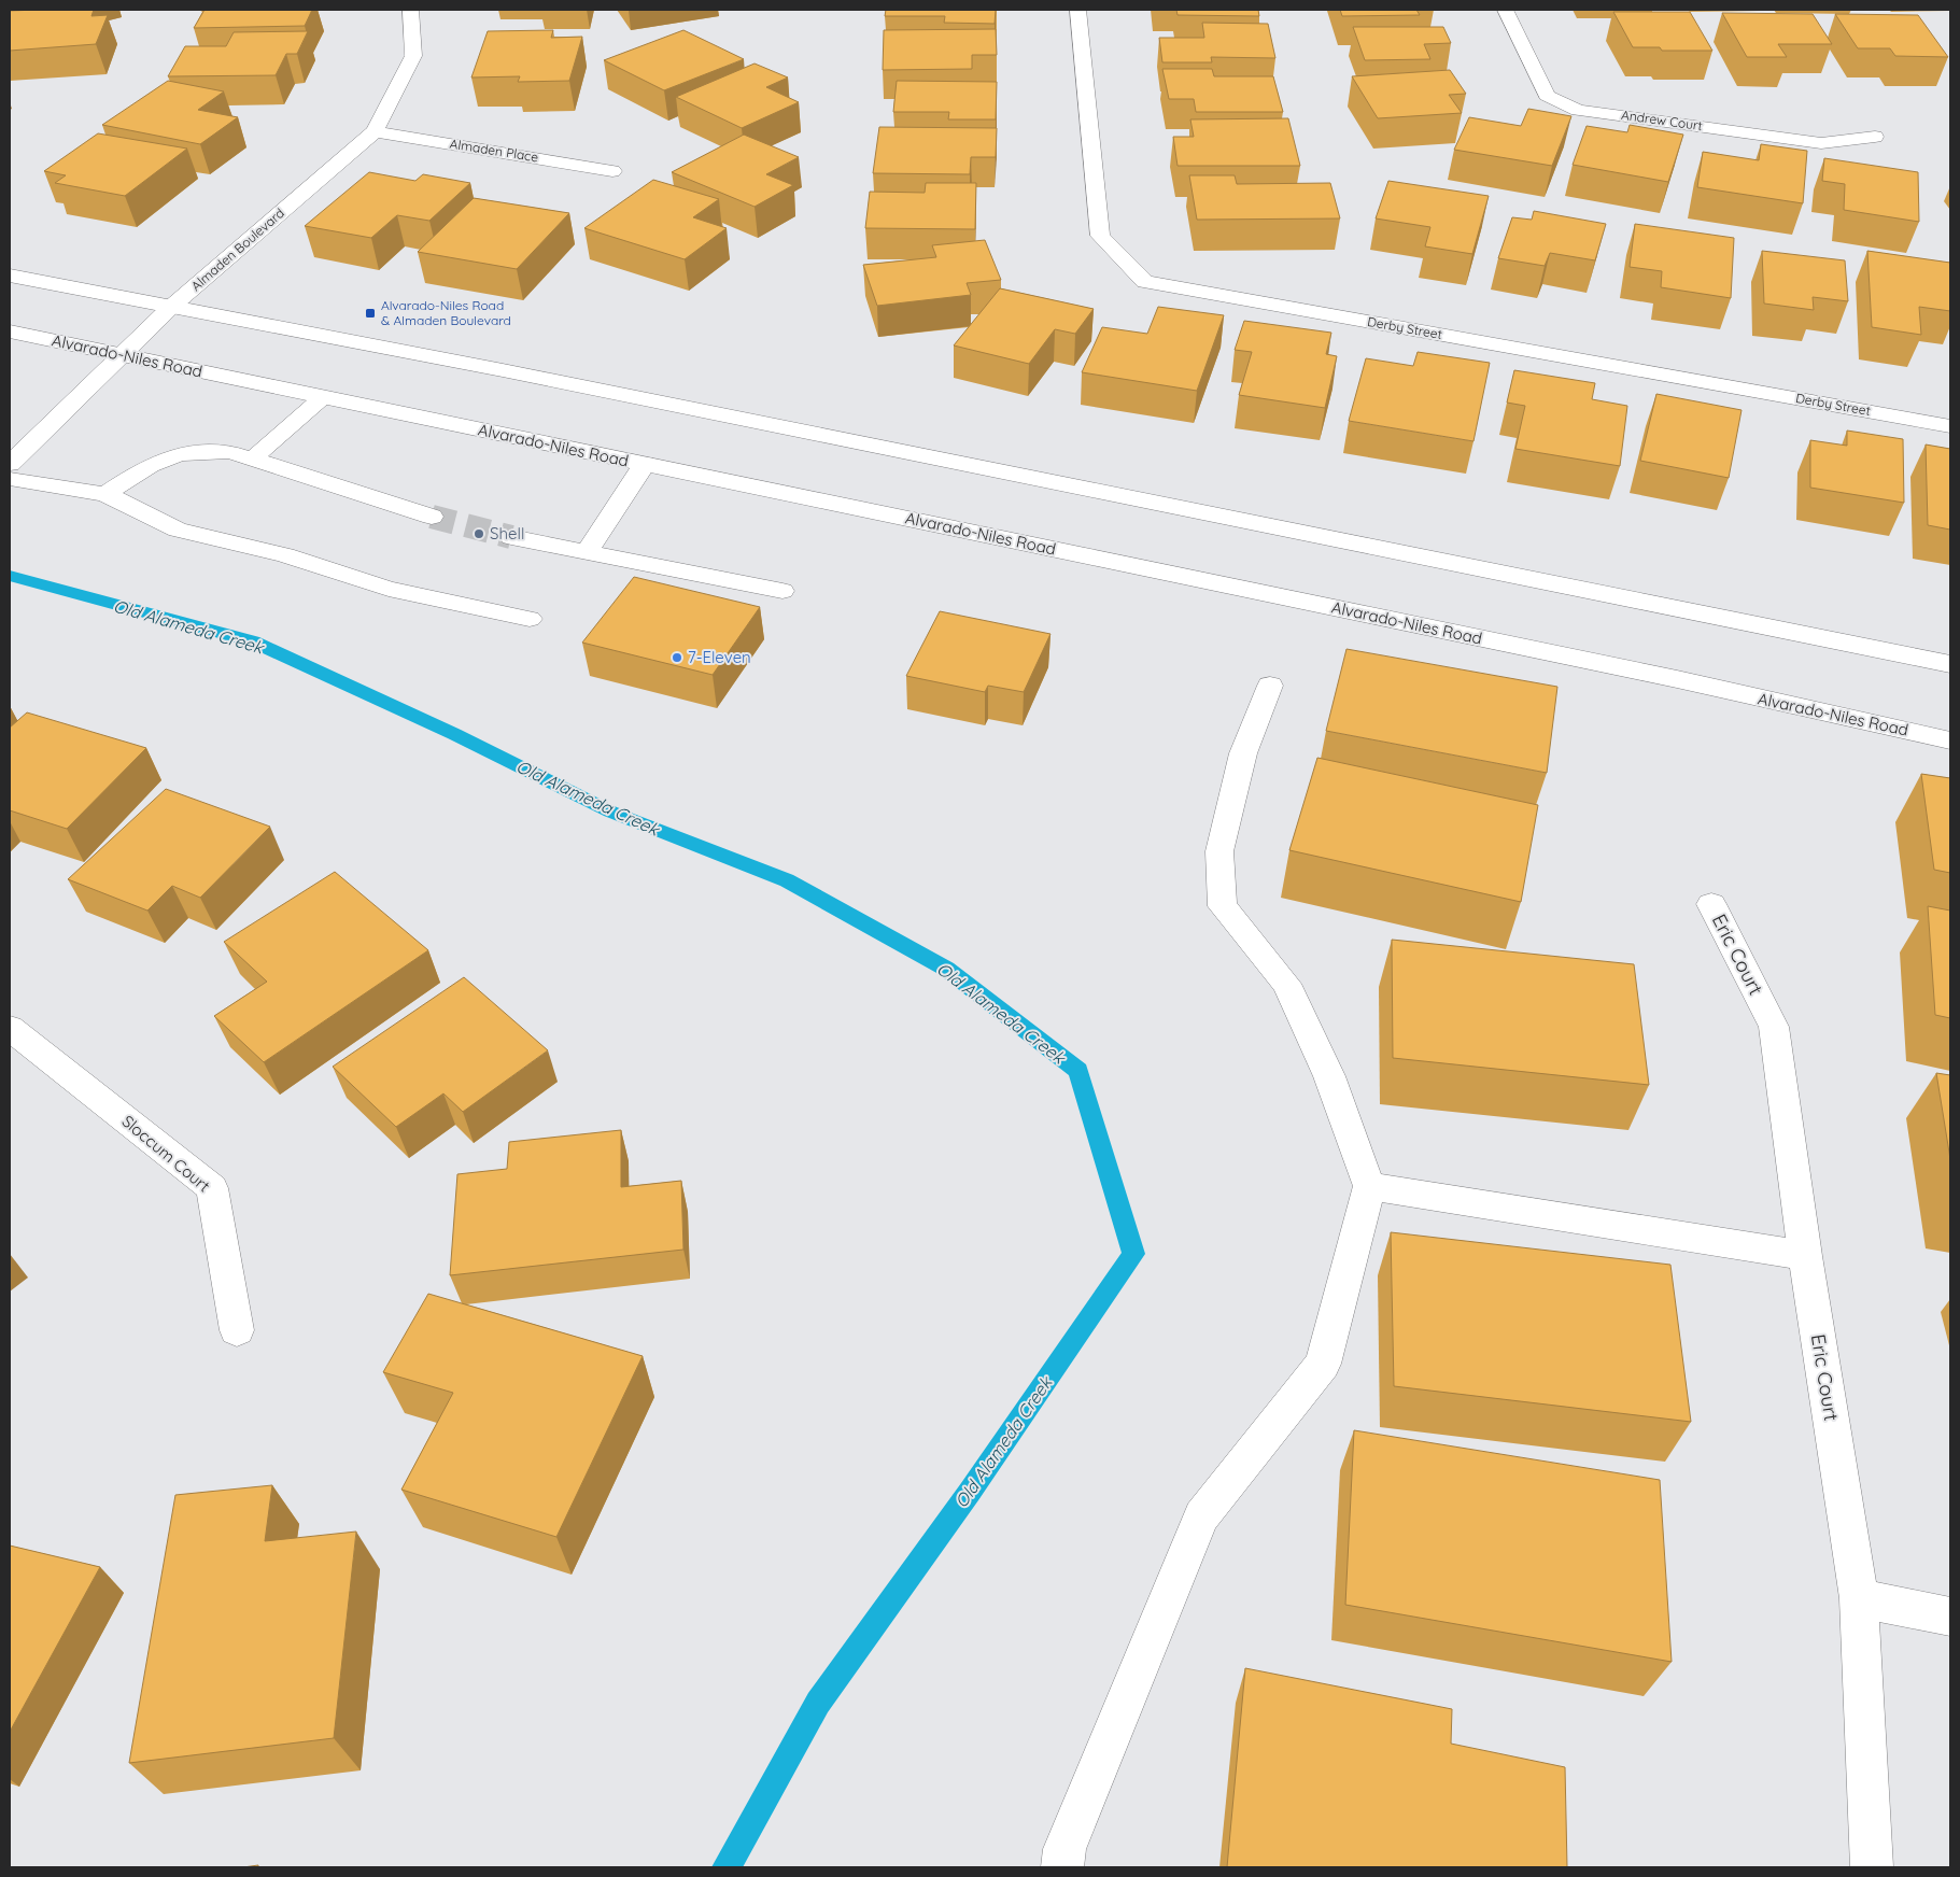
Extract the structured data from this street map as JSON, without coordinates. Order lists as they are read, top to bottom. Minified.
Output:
{"streets":{"street":["Andrew Court","Almaden Place","Almaden Boulevard","Derby Street","Alvarado-Niles Road","Eric Court","Sloccum Court"]},"crossings":[["Almaden Place","Almaden Boulevard"],["Almaden Boulevard","Alvarado-Niles Road"]],"water":["Old Alameda Creek"],"places":{"transit":["Alvarado-Niles Road & Almaden Boulevard"],"other":["Shell","7-Eleven"]}}
